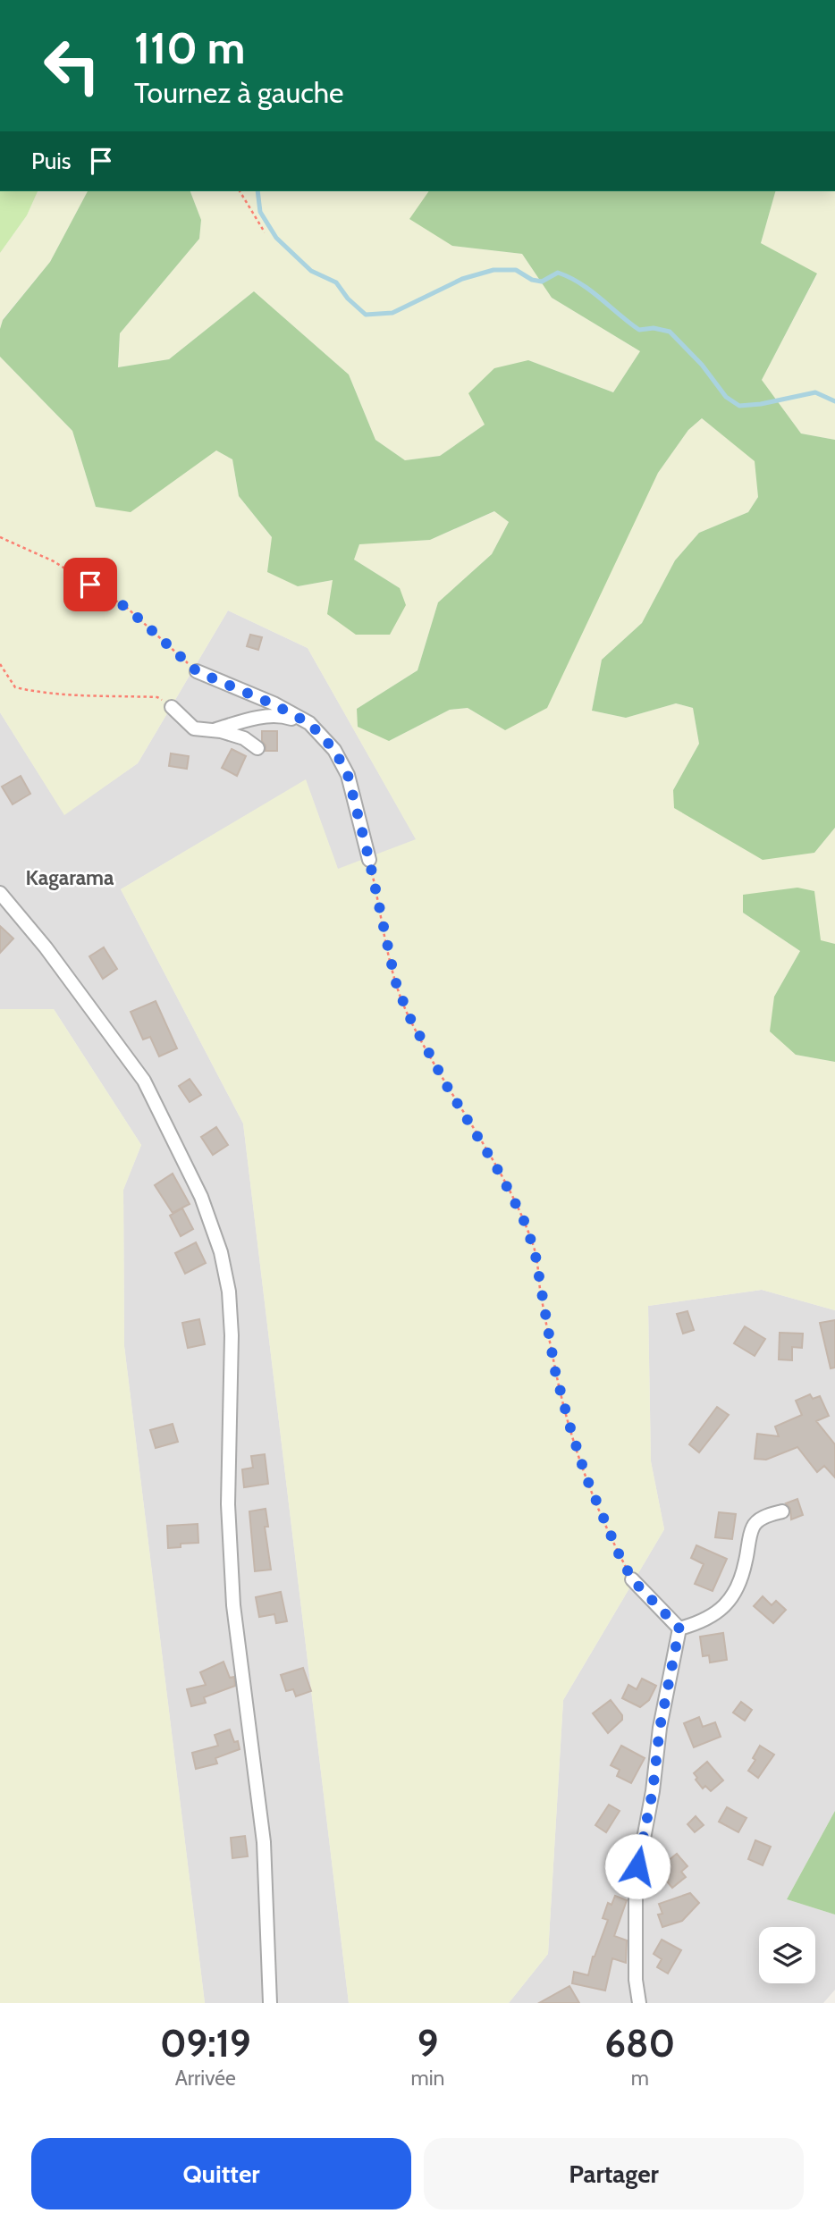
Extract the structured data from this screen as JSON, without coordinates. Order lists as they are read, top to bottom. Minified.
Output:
{"districts":["Kagarama"],"page":{"turn":["110 m","Tournez à gauche"],"then":"Puis","eta":["09:19","Arrivée","9","min","680","m"],"buttons":["Quitter","Partager"]}}
